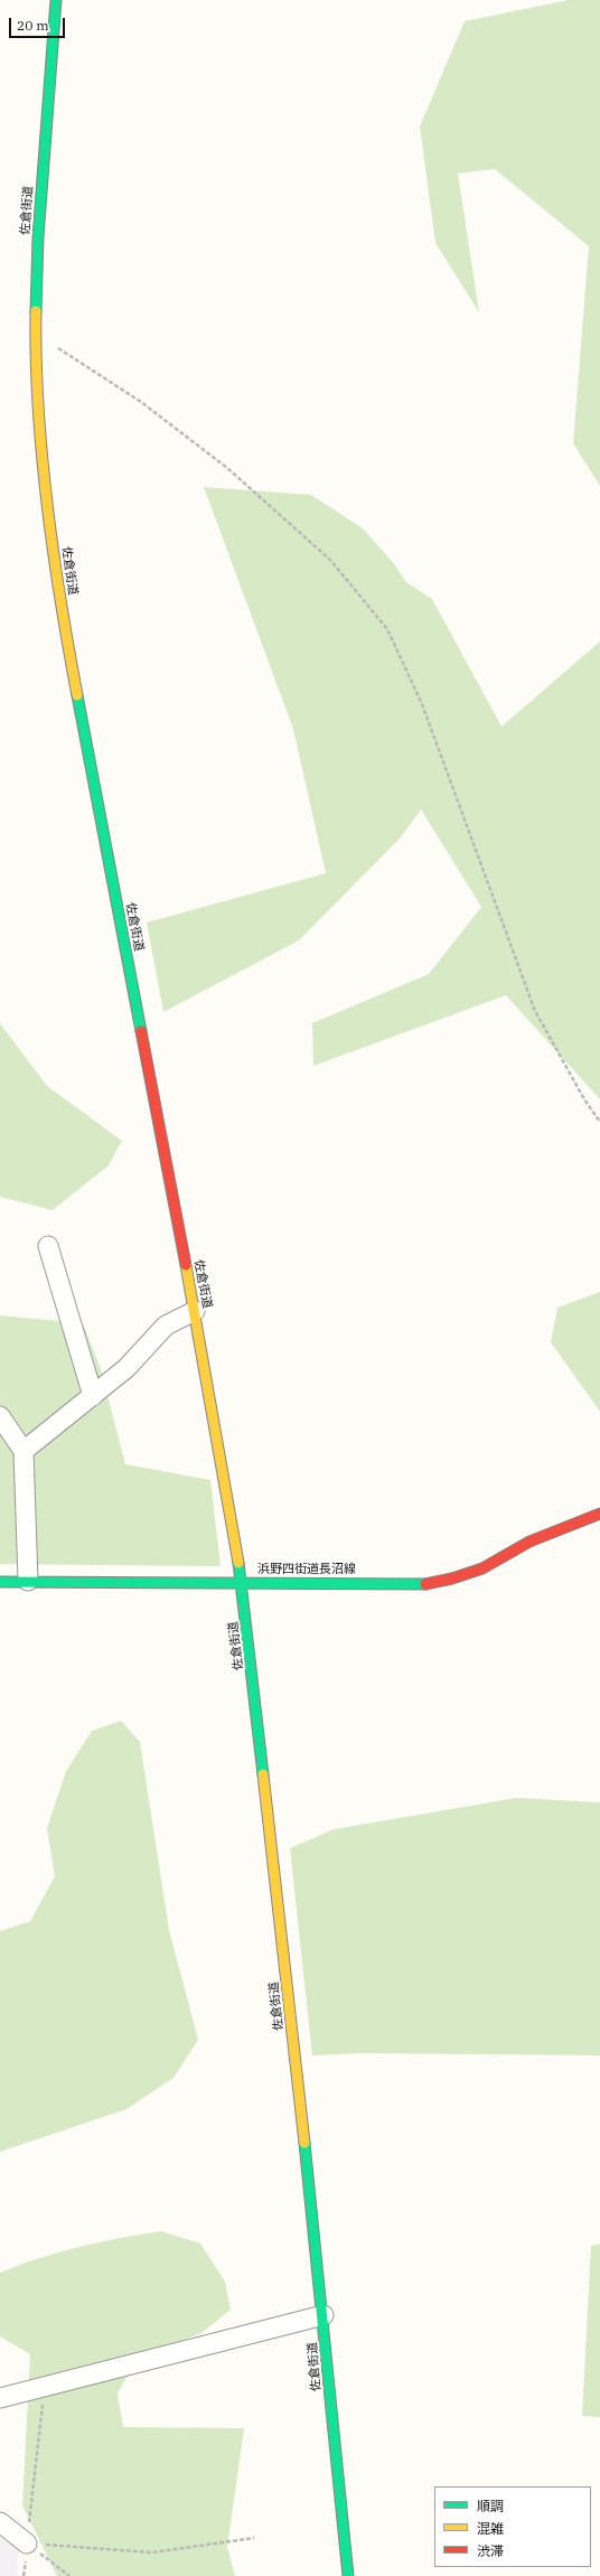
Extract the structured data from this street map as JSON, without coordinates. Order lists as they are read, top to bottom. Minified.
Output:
{"streets":{"main road":["佐倉街道","浜野四街道長沼線"]},"crossings":[["佐倉街道","浜野四街道長沼線"]],"legend":["順調","混雑","渋滞"],"scale_bar":"20 m"}
